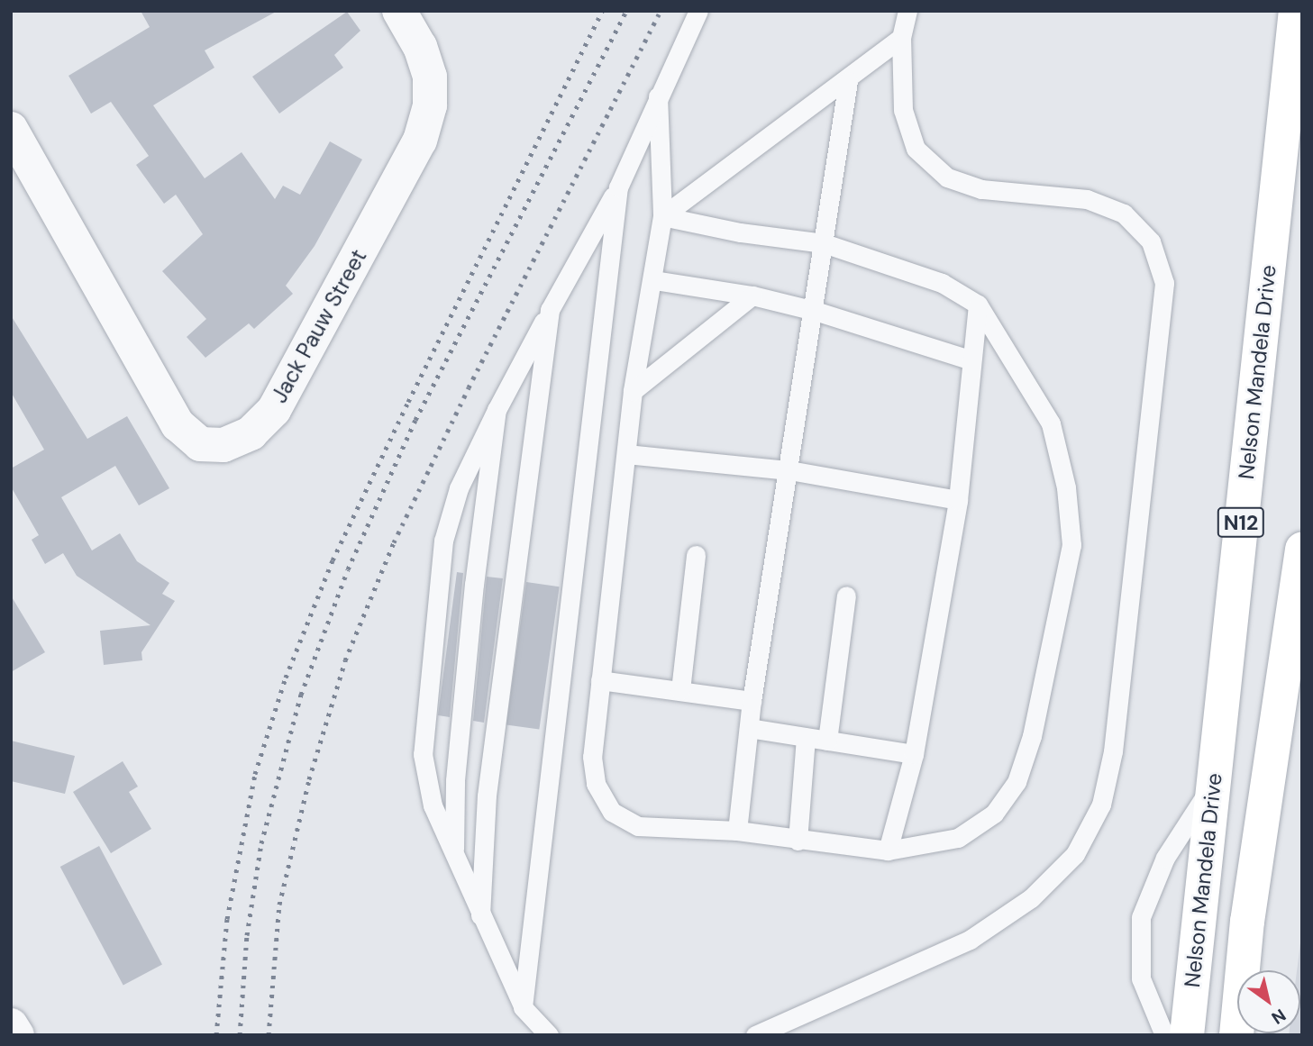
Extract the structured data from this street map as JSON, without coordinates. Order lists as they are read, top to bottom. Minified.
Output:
{"streets":{"highway":["Nelson Mandela Drive","N12"],"street":["Jack Pauw Street"]},"north":"bottom right"}
